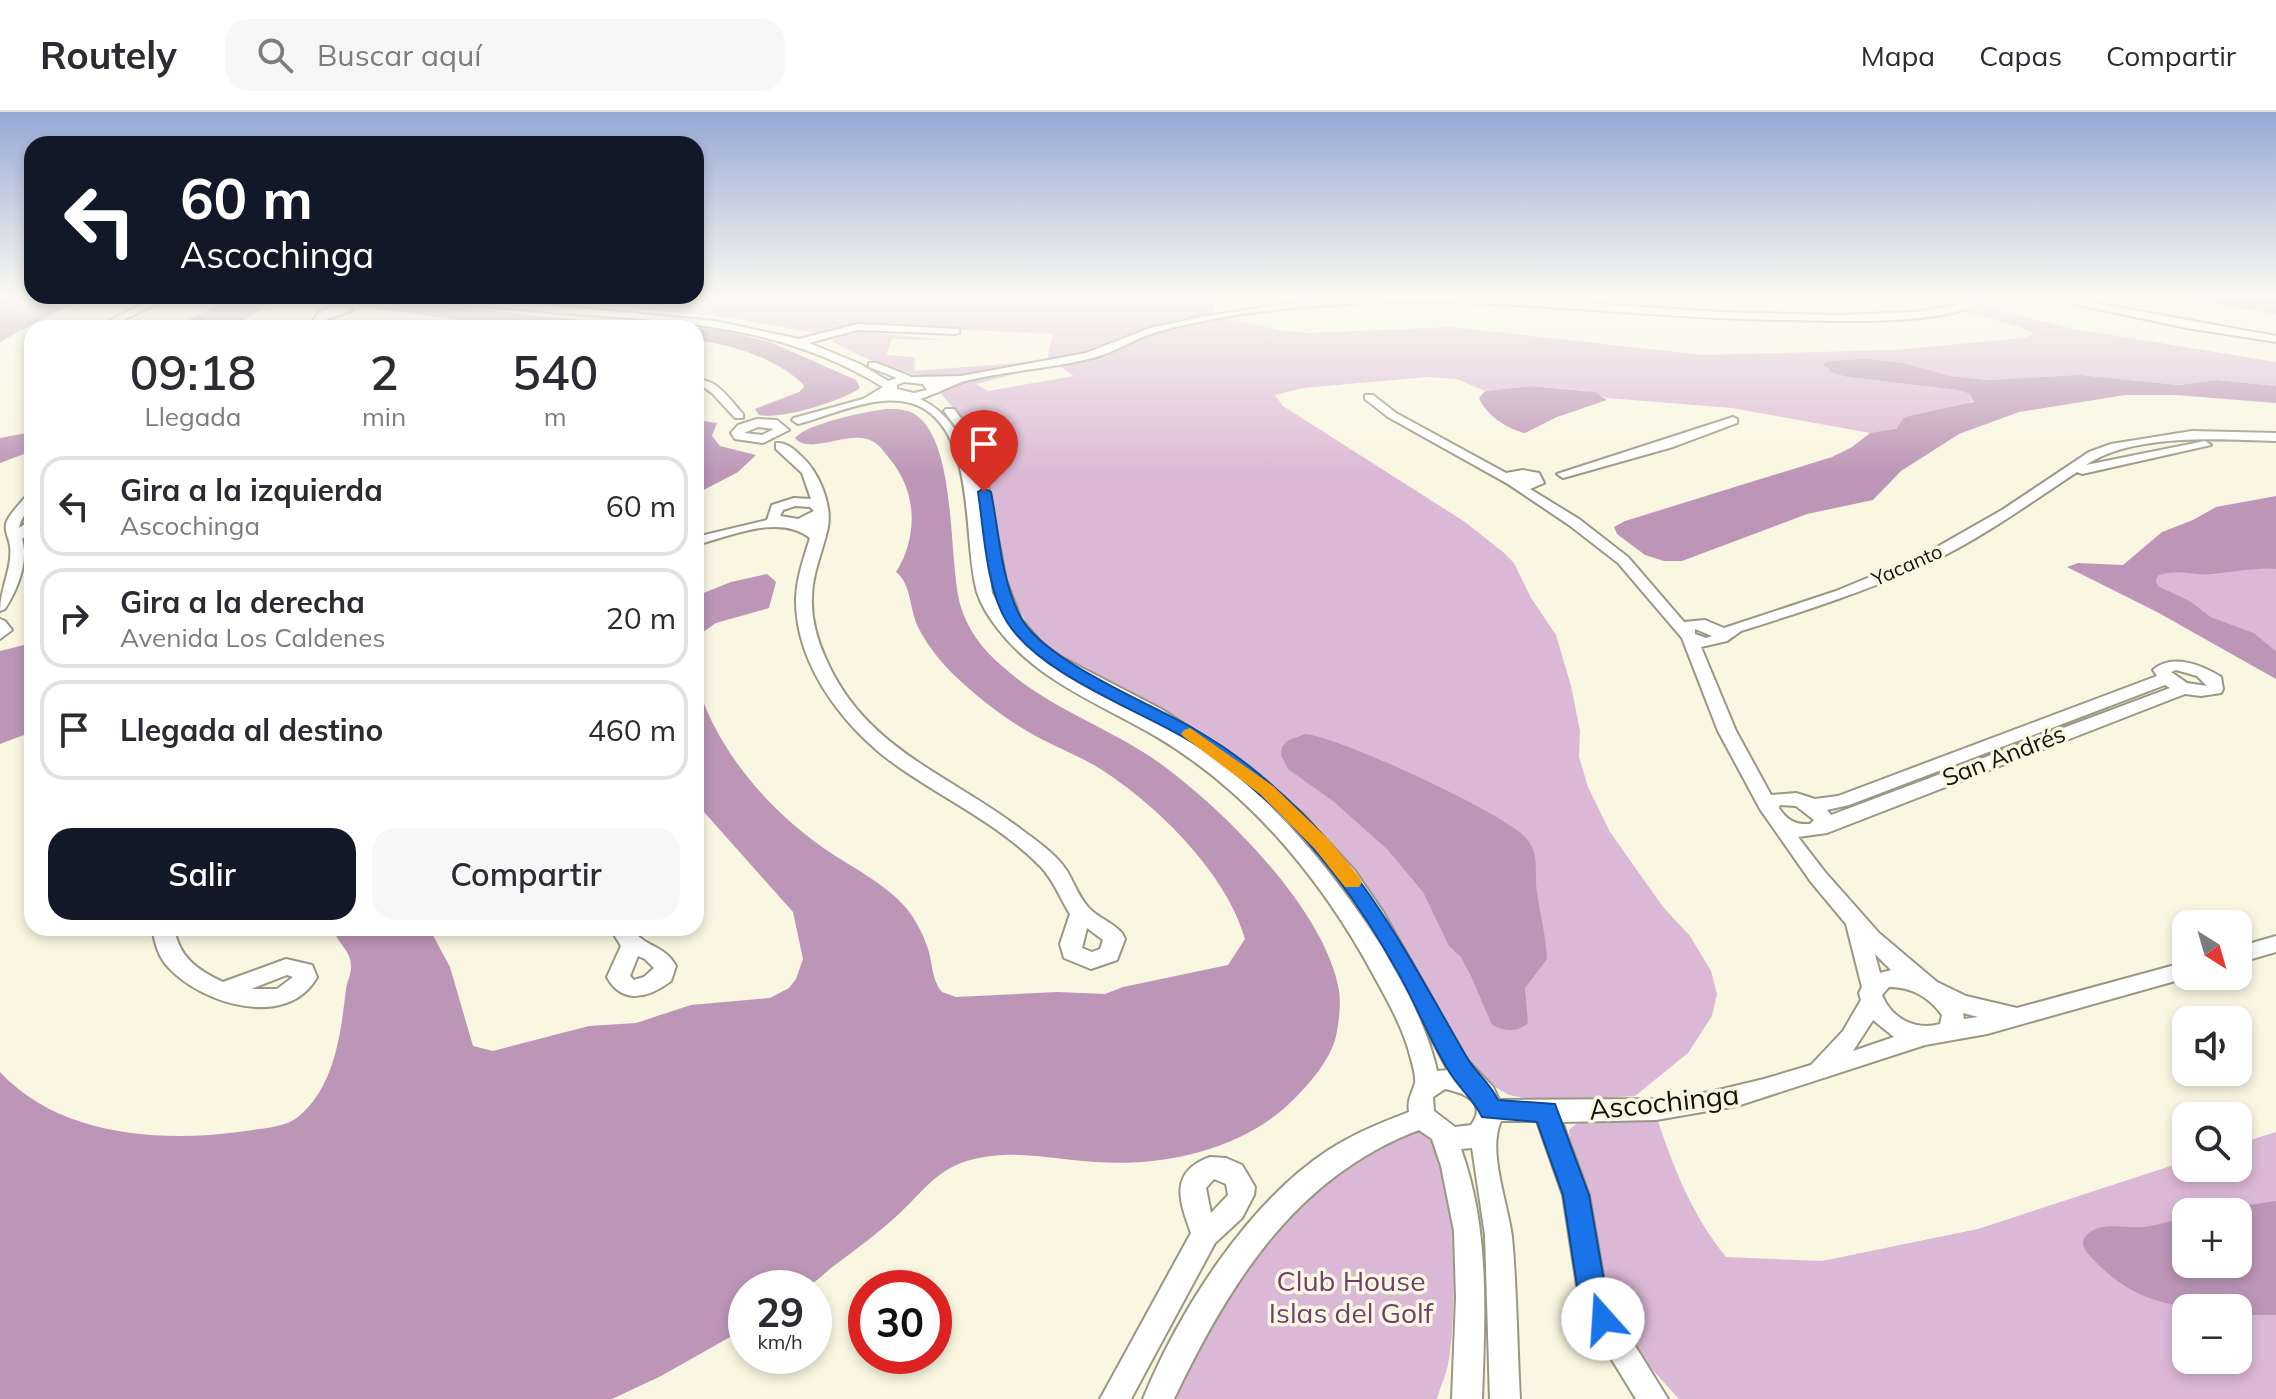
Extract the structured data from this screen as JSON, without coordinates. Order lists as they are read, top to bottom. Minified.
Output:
{"streets":{"street":["Yacanto","San Andrés","Ascochinga"]},"parks":["Club House Islas del Golf"],"north":"bottom right","page":{"header":"Routely","search":"Buscar aquí","nav":["Mapa","Capas","Compartir"],"turn":["60 m","Ascochinga"],"eta":["09:18","Llegada","2","min","540","m"],"list":[{"name":"Gira a la izquierda","note":"Ascochinga","value":"60 m"},{"name":"Gira a la derecha","note":"Avenida Los Caldenes","value":"20 m"},{"name":"Llegada al destino","value":"460 m"}],"buttons":["Salir","Compartir"],"map_buttons":["+","−"],"speed":"29 km/h","limit":"30"}}
